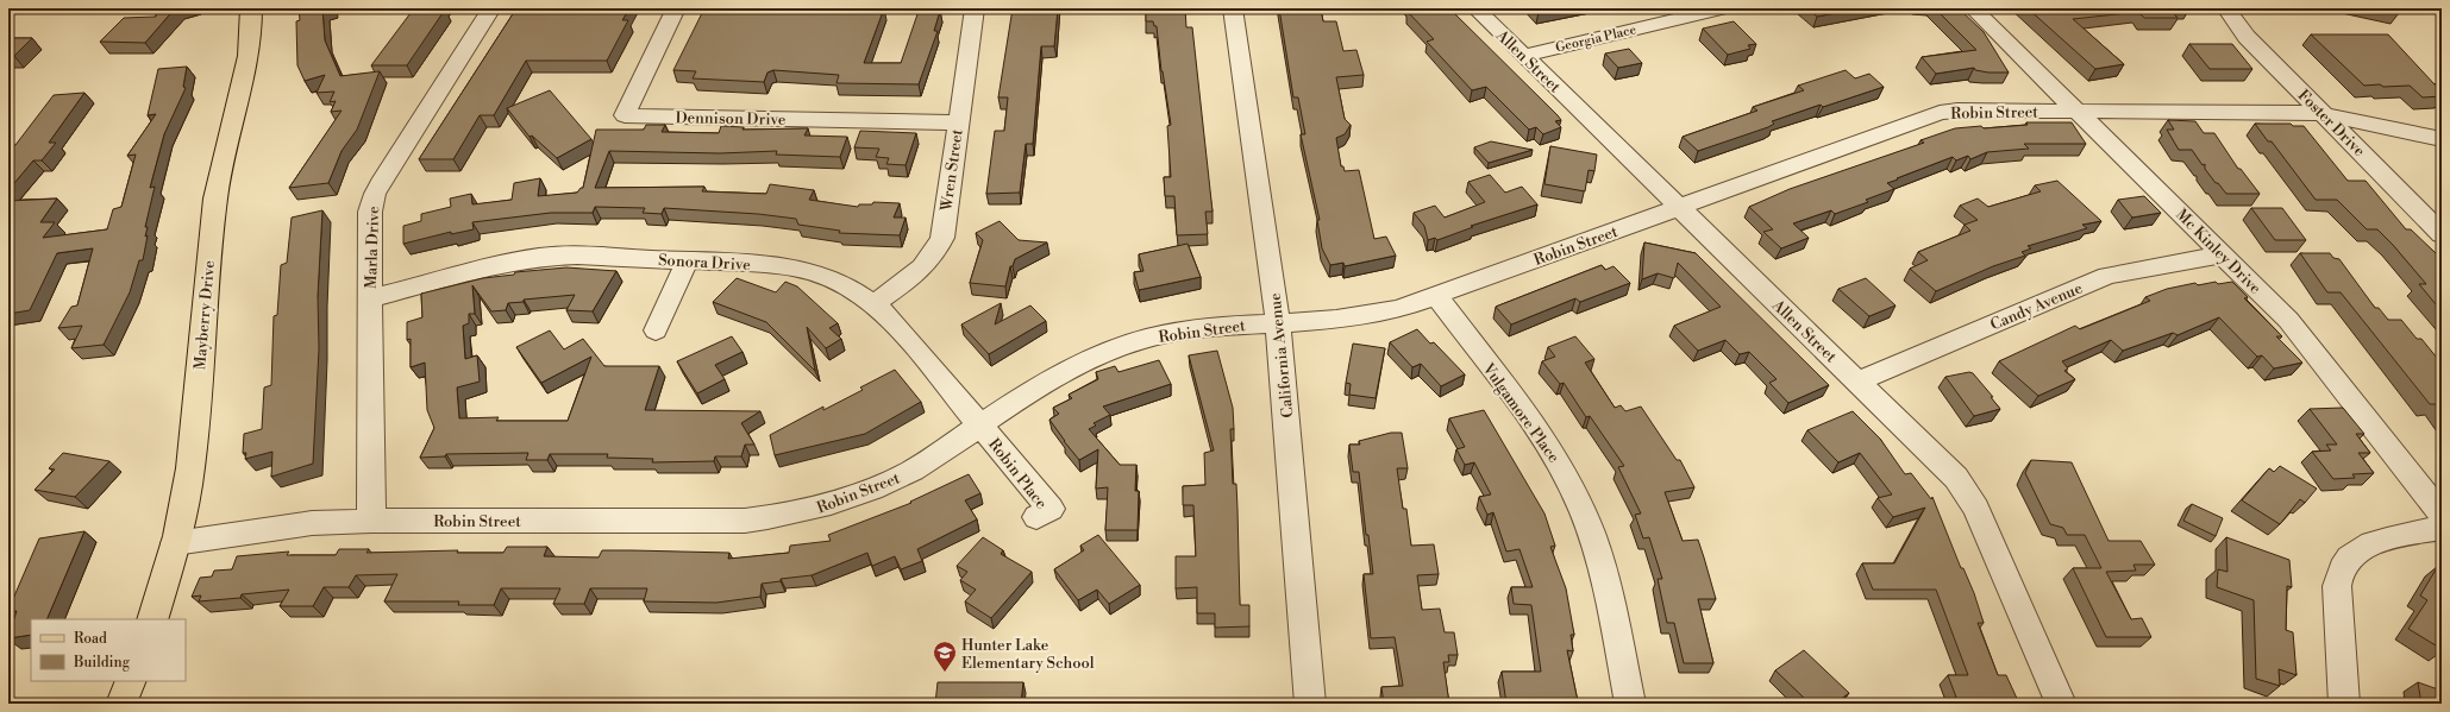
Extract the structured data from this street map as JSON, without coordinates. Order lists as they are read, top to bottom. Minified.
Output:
{"streets":{"main road":["Mayberry Drive"],"street":["Georgia Place","Allen Street","Robin Street","Dennison Drive","Foster Drive","Wren Street","Marla Drive","Mc Kinley Drive","Sonora Drive","Candy Avenue","California Avenue","Vulgamore Place","Robin Place"]},"crossings":[["Georgia Place","Allen Street"],["Allen Street","Robin Street"],["Allen Street","Candy Avenue"],["Robin Street","Foster Drive"],["Robin Street","Marla Drive"],["Robin Street","Mc Kinley Drive"],["Robin Street","Sonora Drive"],["Robin Street","Mayberry Drive"],["Robin Street","California Avenue"],["Robin Street","Vulgamore Place"],["Robin Street","Robin Place"],["Dennison Drive","Wren Street"],["Wren Street","Sonora Drive"],["Marla Drive","Sonora Drive"],["Mc Kinley Drive","Candy Avenue"],["Sonora Drive","Robin Place"]],"places":{"school or university":["Hunter Lake Elementary School"]},"legend":["Road","Building"]}
